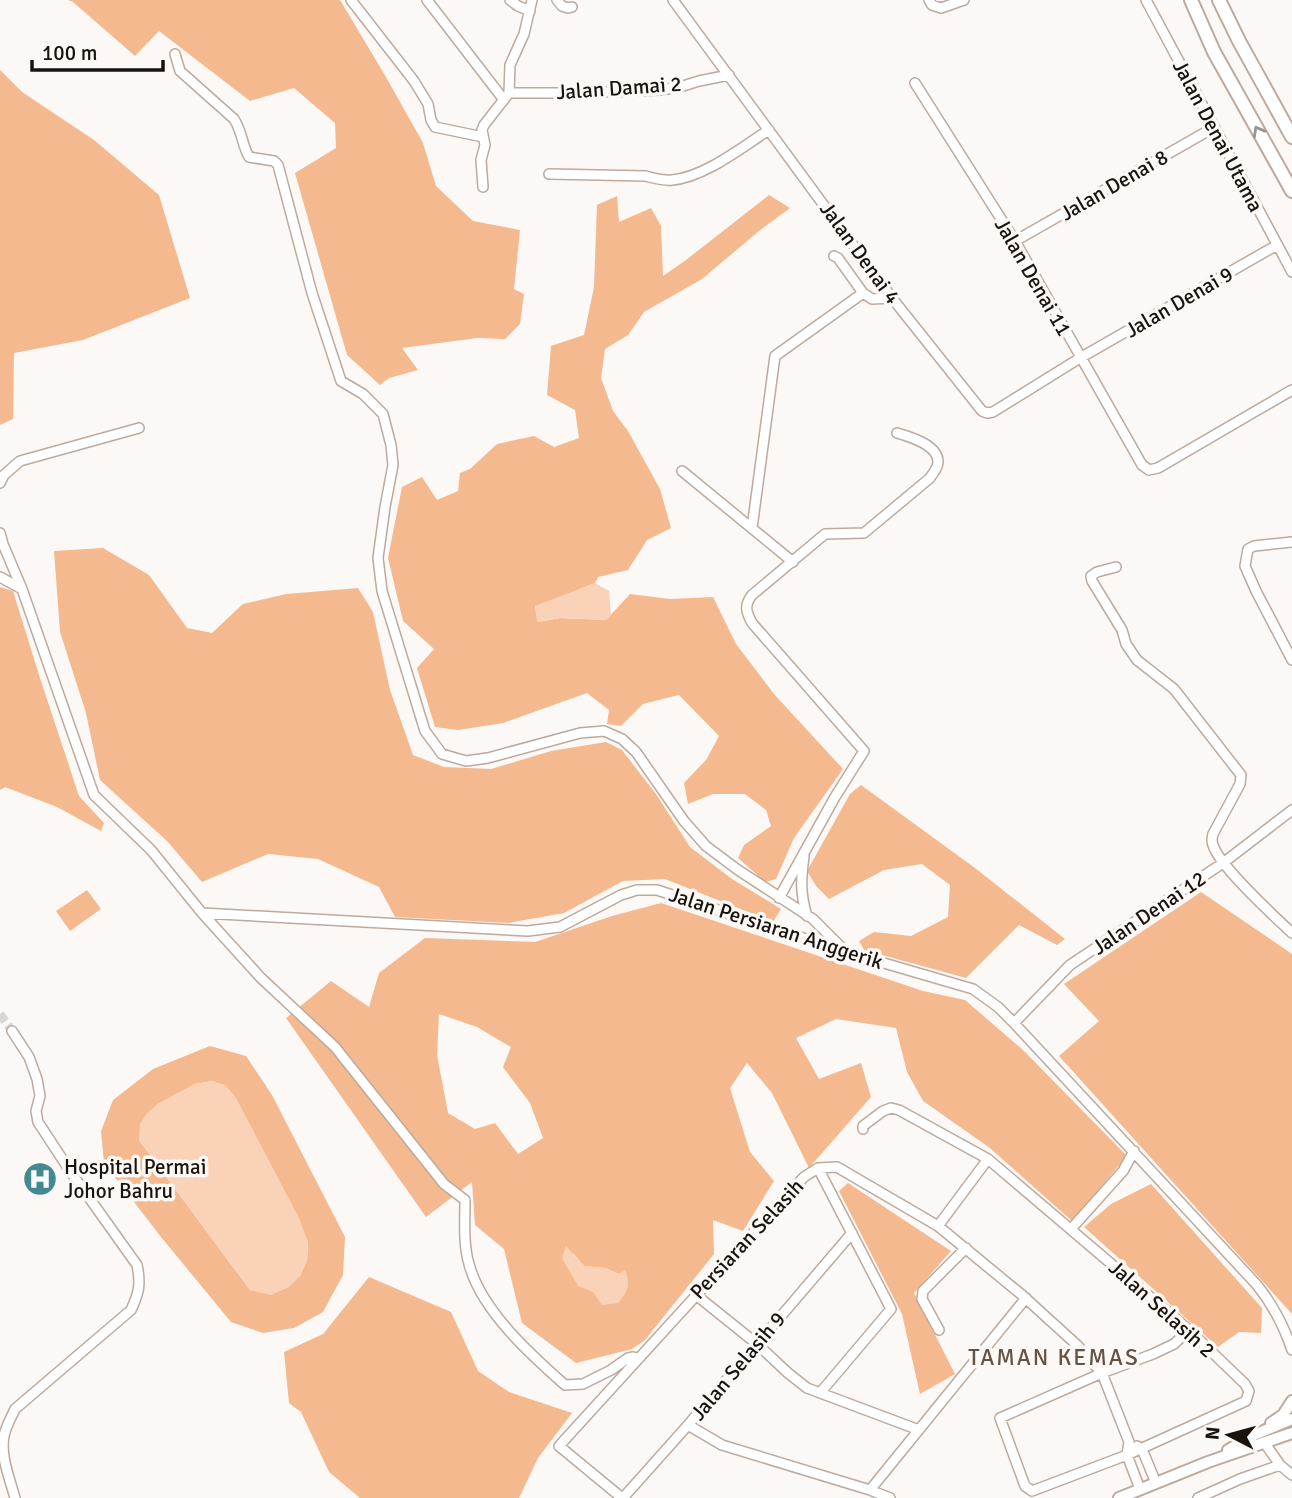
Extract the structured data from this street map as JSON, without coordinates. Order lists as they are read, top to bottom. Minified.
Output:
{"streets":{"street":["Jalan Damai 2","Jalan Denai Utama","Jalan Denai 8","Jalan Denai 4","Jalan Denai 11","Jalan Denai 9","Jalan Denai 12","Jalan Persiaran Anggerik","Persiaran Selasih","Jalan Selasih 2","Jalan Selasih 9"]},"crossings":[["Jalan Damai 2","Jalan Denai 4"],["Jalan Denai Utama","Jalan Denai 8"],["Jalan Denai Utama","Jalan Denai 9"],["Jalan Denai 8","Jalan Denai 11"],["Jalan Denai 4","Jalan Denai 11"],["Jalan Denai 4","Jalan Denai 9"],["Jalan Denai 11","Jalan Denai 9"],["Jalan Denai 12","Jalan Persiaran Anggerik"],["Persiaran Selasih","Jalan Selasih 9"]],"districts":["TAMAN KEMAS"],"places":{"hospital":["Hospital Permai Johor Bahru"]},"scale_bar":"100 m","north":"left"}
